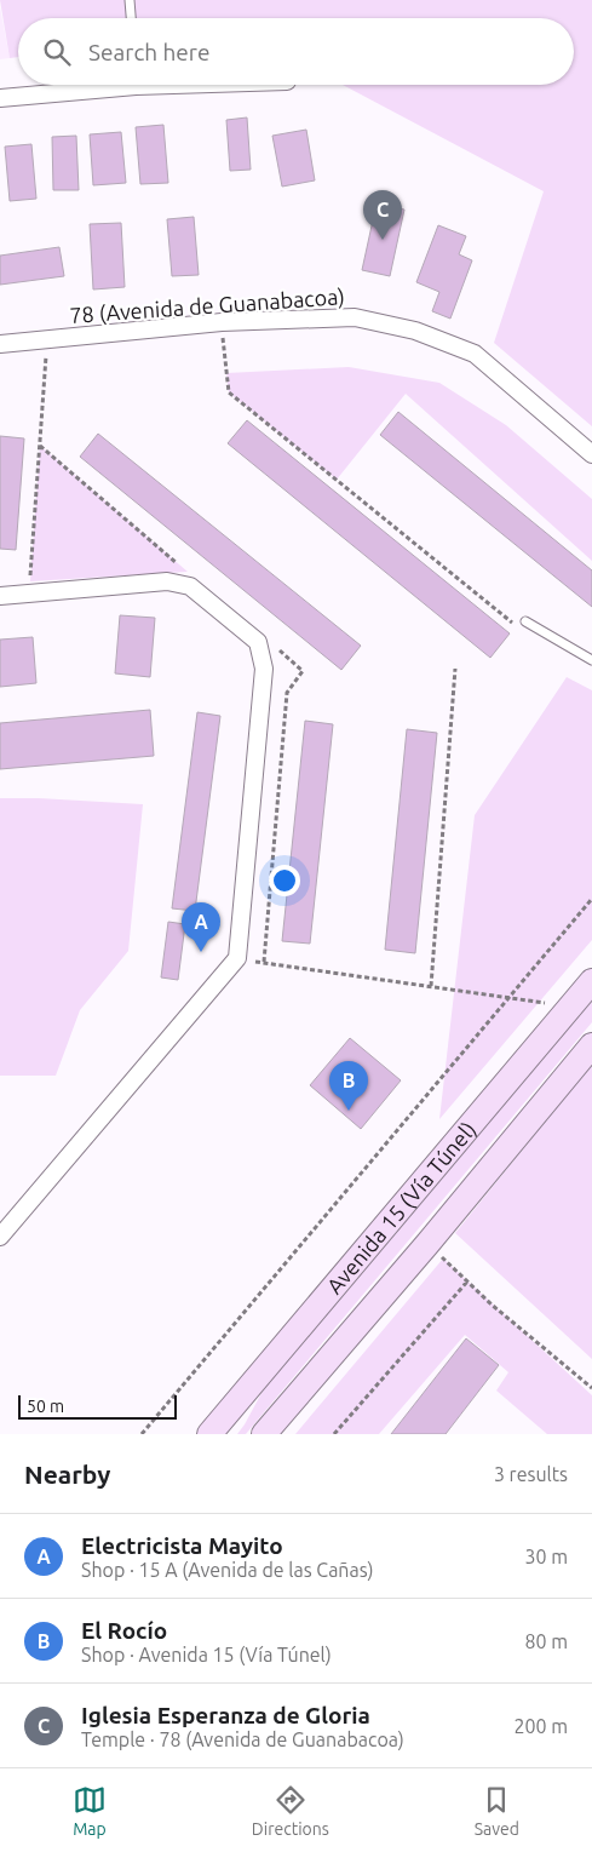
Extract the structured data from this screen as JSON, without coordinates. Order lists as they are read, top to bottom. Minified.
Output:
{"streets":{"main road":["Avenida 15 (Vía Túnel)"],"street":["78 (Avenida de Guanabacoa)"]},"scale_bar":"50 m","page":{"search":"Search here","pins":["C","A","B"],"scale":"50 m","heading":["Nearby","3 results"],"list":[{"mark":"A","name":"Electricista Mayito","note":"Shop · 15 A (Avenida de las Cañas)","value":"30 m"},{"mark":"B","name":"El Rocío","note":"Shop · Avenida 15 (Vía Túnel)","value":"80 m"},{"mark":"C","name":"Iglesia Esperanza de Gloria","note":"Temple · 78 (Avenida de Guanabacoa)","value":"200 m"}],"nav":["Map","Directions","Saved"]}}
